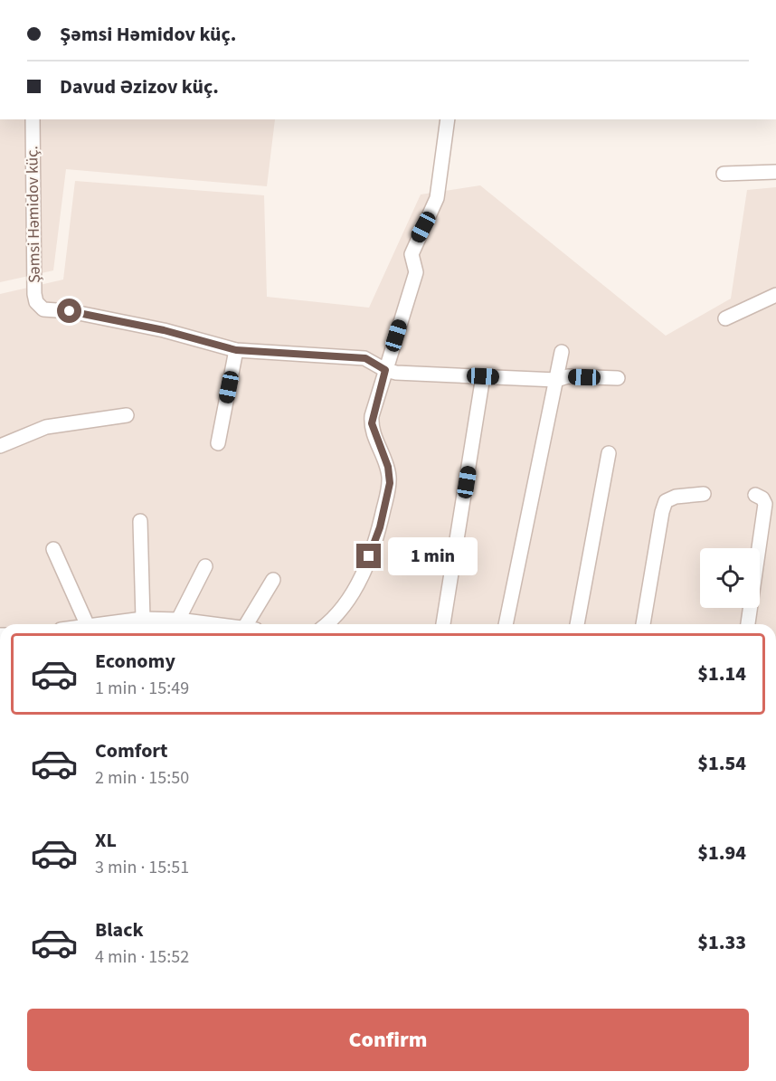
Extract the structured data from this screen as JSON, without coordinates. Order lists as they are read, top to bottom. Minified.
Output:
{"streets":{"street":["Şəmsi Həmidov küç."]},"page":{"banner":["Şəmsi Həmidov küç.","Davud Əzizov küç."],"bubble":"1 min","list":[{"name":"Economy","note":"1 min · 15:49","value":"$1.14"},{"name":"Comfort","note":"2 min · 15:50","value":"$1.54"},{"name":"XL","note":"3 min · 15:51","value":"$1.94"},{"name":"Black","note":"4 min · 15:52","value":"$1.33"}],"buttons":"Confirm"}}
